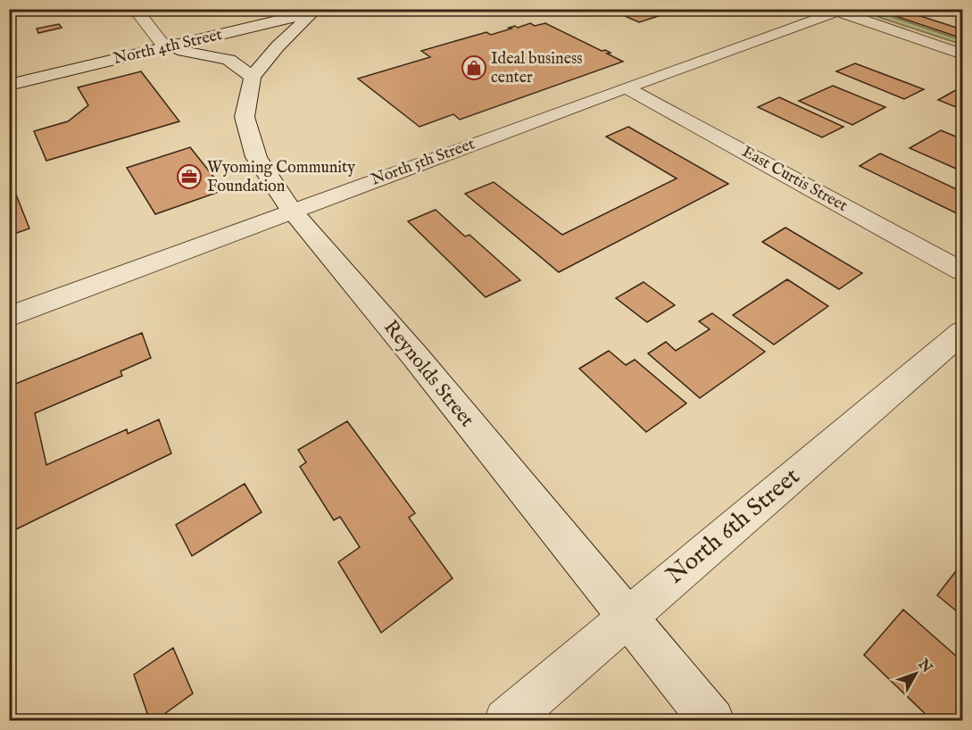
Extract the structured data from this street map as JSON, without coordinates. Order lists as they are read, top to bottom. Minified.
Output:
{"streets":{"street":["North 4th Street","North 5th Street","East Curtis Street","Reynolds Street","North 6th Street"]},"crossings":[["North 4th Street","Reynolds Street"],["North 5th Street","East Curtis Street"],["North 5th Street","Reynolds Street"],["Reynolds Street","North 6th Street"]],"places":{"shop":["Ideal business center"],"office":["Wyoming Community Foundation"]},"north":"top right"}
